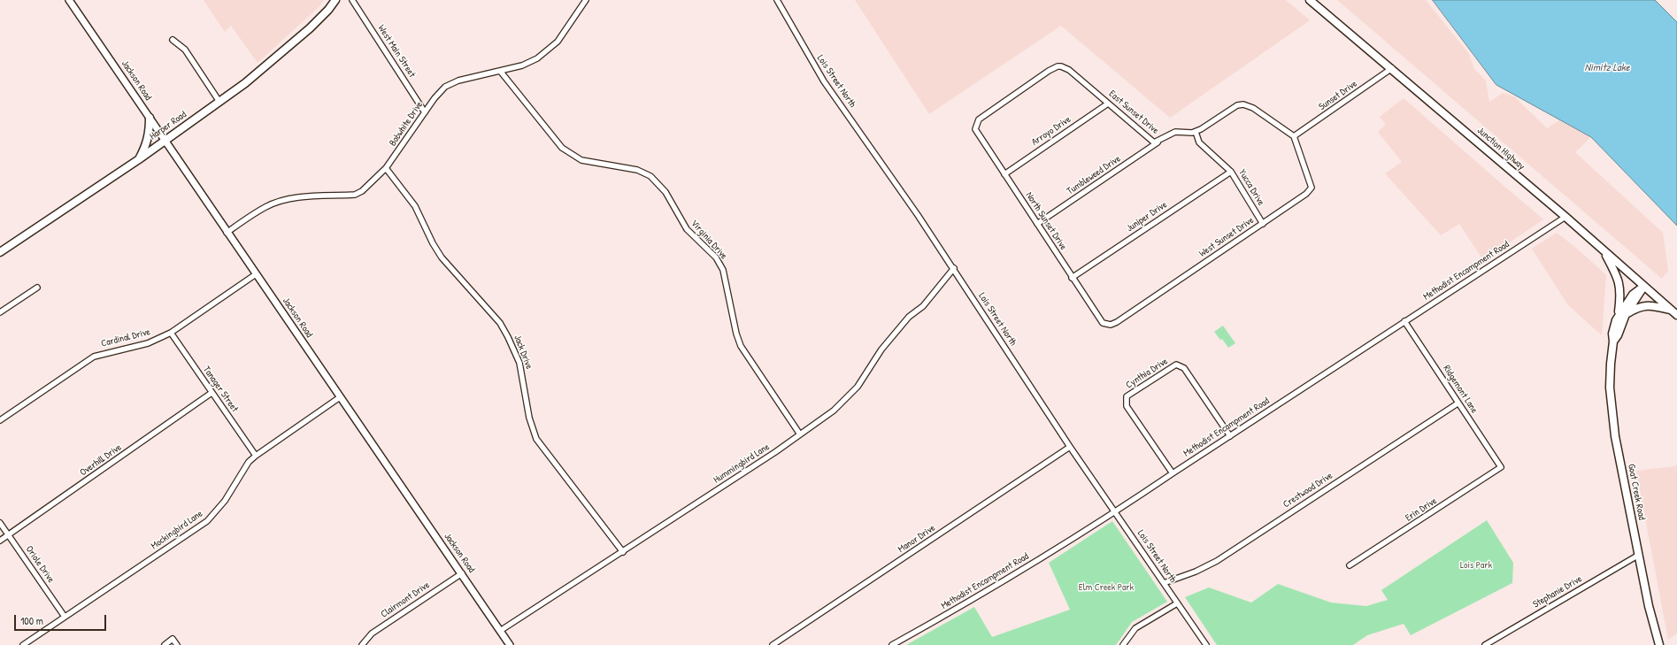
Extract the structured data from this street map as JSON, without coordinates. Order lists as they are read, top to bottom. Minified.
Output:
{"streets":{"main road":["Harper Road","Junction Highway","Goat Creek Road"],"street":["West Main Street","Jackson Road","Lois Street North","Sunset Drive","East Sunset Drive","Bobwhite Drive","Arroyo Drive","Tumbleweed Drive","Yucca Drive","Juniper Drive","North Sunset Drive","West Sunset Drive","Virginia Drive","Methodist Encampment Road","Cardinal Drive","Jack Drive","Cynthia Drive","Tanager Street","Ridgemont Lane","Overhill Drive","Hummingbird Lane","Crestwood Drive","Erin Drive","Mockingbird Lane","Manor Drive","Oriole Drive","Stephanie Drive","Clairmont Drive"]},"crossings":[["West Main Street","Bobwhite Drive"],["Jackson Road","Bobwhite Drive"],["Jackson Road","Harper Road"],["Jackson Road","Cardinal Drive"],["Jackson Road","Hummingbird Lane"],["Jackson Road","Mockingbird Lane"],["Jackson Road","Clairmont Drive"],["Lois Street North","Methodist Encampment Road"],["Lois Street North","Hummingbird Lane"],["Lois Street North","Crestwood Drive"],["Lois Street North","Manor Drive"],["Sunset Drive","Junction Highway"],["Sunset Drive","West Sunset Drive"],["East Sunset Drive","Arroyo Drive"],["East Sunset Drive","Tumbleweed Drive"],["East Sunset Drive","Yucca Drive"],["East Sunset Drive","North Sunset Drive"],["Bobwhite Drive","Virginia Drive"],["Bobwhite Drive","Jack Drive"],["Arroyo Drive","North Sunset Drive"],["Junction Highway","Methodist Encampment Road"],["Junction Highway","Goat Creek Road"],["Tumbleweed Drive","North Sunset Drive"],["Yucca Drive","Juniper Drive"],["Yucca Drive","West Sunset Drive"],["Juniper Drive","North Sunset Drive"],["North Sunset Drive","West Sunset Drive"],["Virginia Drive","Hummingbird Lane"],["Methodist Encampment Road","Cynthia Drive"],["Methodist Encampment Road","Ridgemont Lane"],["Cardinal Drive","Tanager Street"],["Jack Drive","Hummingbird Lane"],["Tanager Street","Overhill Drive"],["Tanager Street","Mockingbird Lane"],["Ridgemont Lane","Crestwood Drive"],["Ridgemont Lane","Erin Drive"],["Overhill Drive","Oriole Drive"],["Goat Creek Road","Stephanie Drive"],["Mockingbird Lane","Oriole Drive"]],"water":["Nimitz Lake"],"parks":["Lois Park","Elm Creek Park"],"scale_bar":"100 m"}
